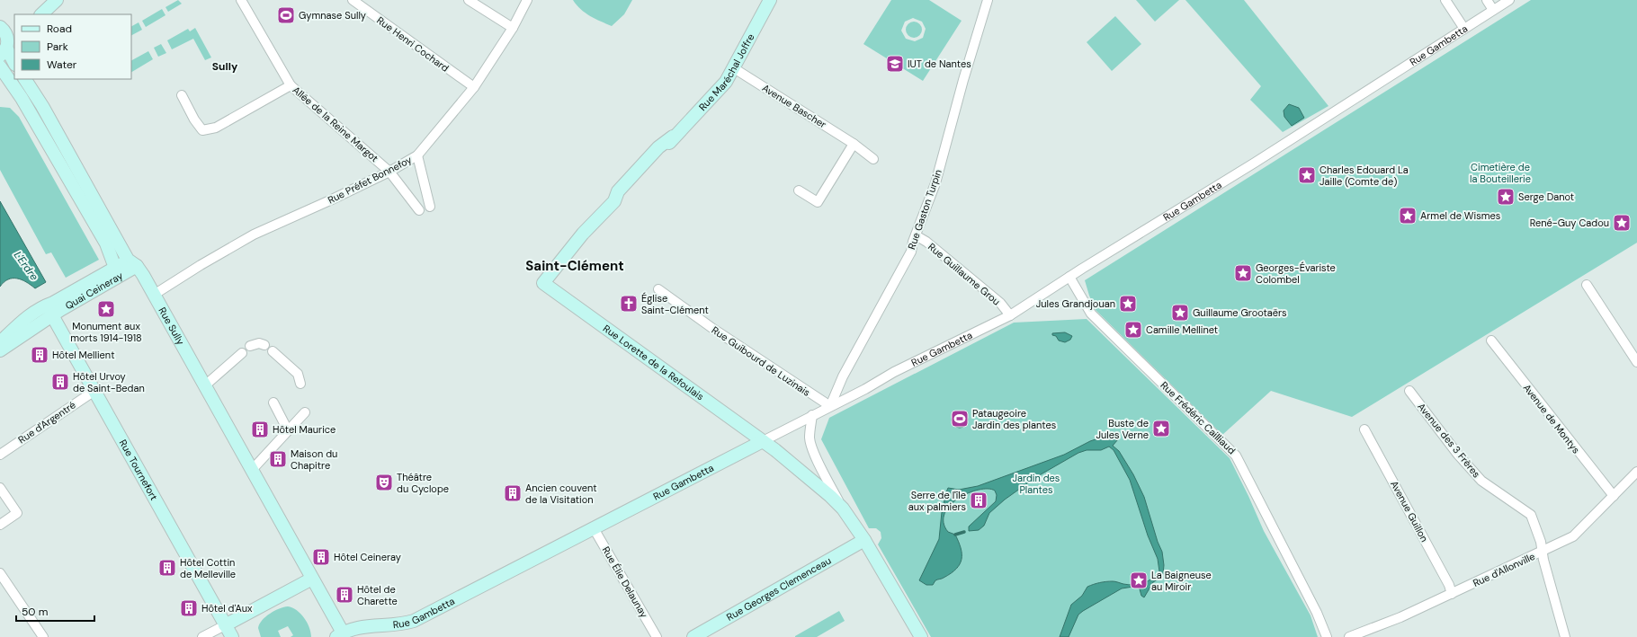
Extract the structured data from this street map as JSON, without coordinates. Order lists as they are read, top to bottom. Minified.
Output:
{"streets":{"main road":["Rue Gambetta","Rue Maréchal Joffre","Quai Ceineray","Rue Sully","Rue Lorette de la Refoulais","Rue Tournefort","Rue Georges Clemenceau"],"street":["Rue Henri Cochard","Avenue Bascher","Allée de la Reine Margot","Rue Préfet Bonnefoy","Rue Gaston Turpin","Rue Guillaume Grou","Rue Guibourd de Luzinais","Rue Frédéric Cailliaud","Avenue de Montys","Rue d'Argentré","Avenue des 3 Frères","Avenue Guillon","Rue d'Allonville","Rue Élie Delaunay"]},"crossings":[["Rue Henri Cochard","Rue Préfet Bonnefoy"],["Rue Gambetta","Rue Gaston Turpin"],["Rue Gambetta","Rue Guillaume Grou"],["Rue Gambetta","Rue Sully"],["Rue Gambetta","Rue Guibourd de Luzinais"],["Rue Gambetta","Rue Lorette de la Refoulais"],["Rue Gambetta","Rue Frédéric Cailliaud"],["Rue Gambetta","Rue Élie Delaunay"],["Rue Maréchal Joffre","Avenue Bascher"],["Rue Maréchal Joffre","Rue Lorette de la Refoulais"],["Allée de la Reine Margot","Rue Préfet Bonnefoy"],["Rue Préfet Bonnefoy","Rue Sully"],["Rue Gaston Turpin","Rue Guillaume Grou"],["Rue Gaston Turpin","Rue Guibourd de Luzinais"],["Quai Ceineray","Rue Sully"],["Quai Ceineray","Rue Tournefort"],["Rue Lorette de la Refoulais","Rue Georges Clemenceau"],["Avenue de Montys","Rue d'Allonville"],["Rue d'Argentré","Rue Tournefort"],["Avenue des 3 Frères","Rue d'Allonville"],["Avenue Guillon","Rue d'Allonville"]],"districts":["Sully","Saint-Clément"],"water":["L'Erdre"],"parks":["Cimetière de la Bouteillerie","Jardin des Plantes"],"places":{"sports":["Gymnase Sully","Pataugeoire Jardin des plantes"],"school or university":["IUT de Nantes"],"place":["Charles Edouard La Jaille (Comte de)","Serge Danot","Armel de Wismes","René-Guy Cadou","Georges-Évariste Colombel","Jules Grandjouan","Monument aux morts 1914-1918","Guillaume Grootaërs","Camille Mellinet","Buste de Jules Verne","La Baigneuse au Miroir"],"church":["Église Saint-Clément"],"building":["Hôtel Mellient","Hôtel Urvoy de Saint-Bedan","Hôtel Maurice","Maison du Chapitre","Ancien couvent de la Visitation","Serre de l'île aux palmiers","Hôtel Ceineray","Hôtel Cottin de Melleville","Hôtel de Charette","Hôtel d'Aux"],"theatre":["Théâtre du Cyclope"]},"legend":["Road","Park","Water"],"scale_bar":"50 m"}
